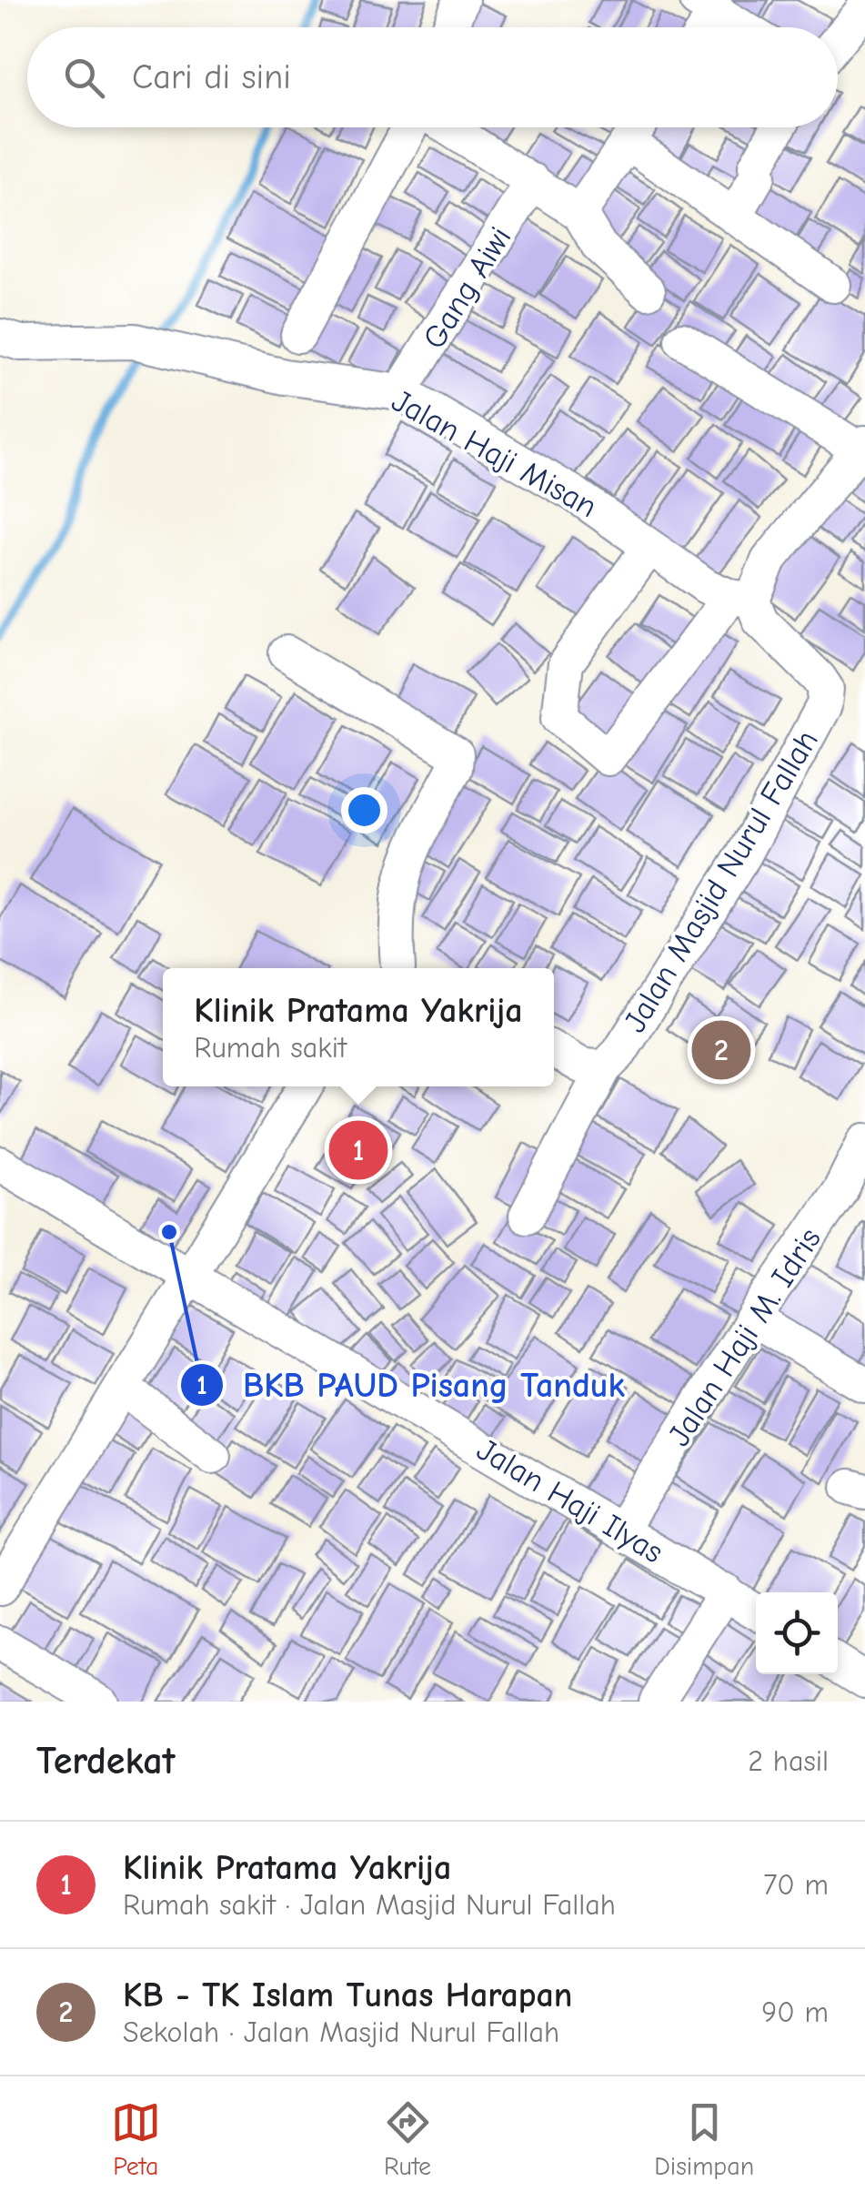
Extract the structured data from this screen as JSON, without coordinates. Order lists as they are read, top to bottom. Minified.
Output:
{"streets":{"street":["Gang Aiwi","Jalan Haji Misan","Jalan Masjid Nurul Fallah","Jalan Haji M. Idris","Jalan Haji Ilyas"]},"crossings":[["Gang Aiwi","Jalan Haji Misan"],["Jalan Haji Misan","Jalan Masjid Nurul Fallah"],["Jalan Haji M. Idris","Jalan Haji Ilyas"]],"places":["BKB PAUD Pisang Tanduk"],"page":{"search":"Cari di sini","popup":["Klinik Pratama Yakrija","Rumah sakit"],"pins":["2","1"],"heading":["Terdekat","2 hasil"],"list":[{"mark":"1","name":"Klinik Pratama Yakrija","note":"Rumah sakit · Jalan Masjid Nurul Fallah","value":"70 m"},{"mark":"2","name":"KB - TK Islam Tunas Harapan","note":"Sekolah · Jalan Masjid Nurul Fallah","value":"90 m"}],"nav":["Peta","Rute","Disimpan"]}}
